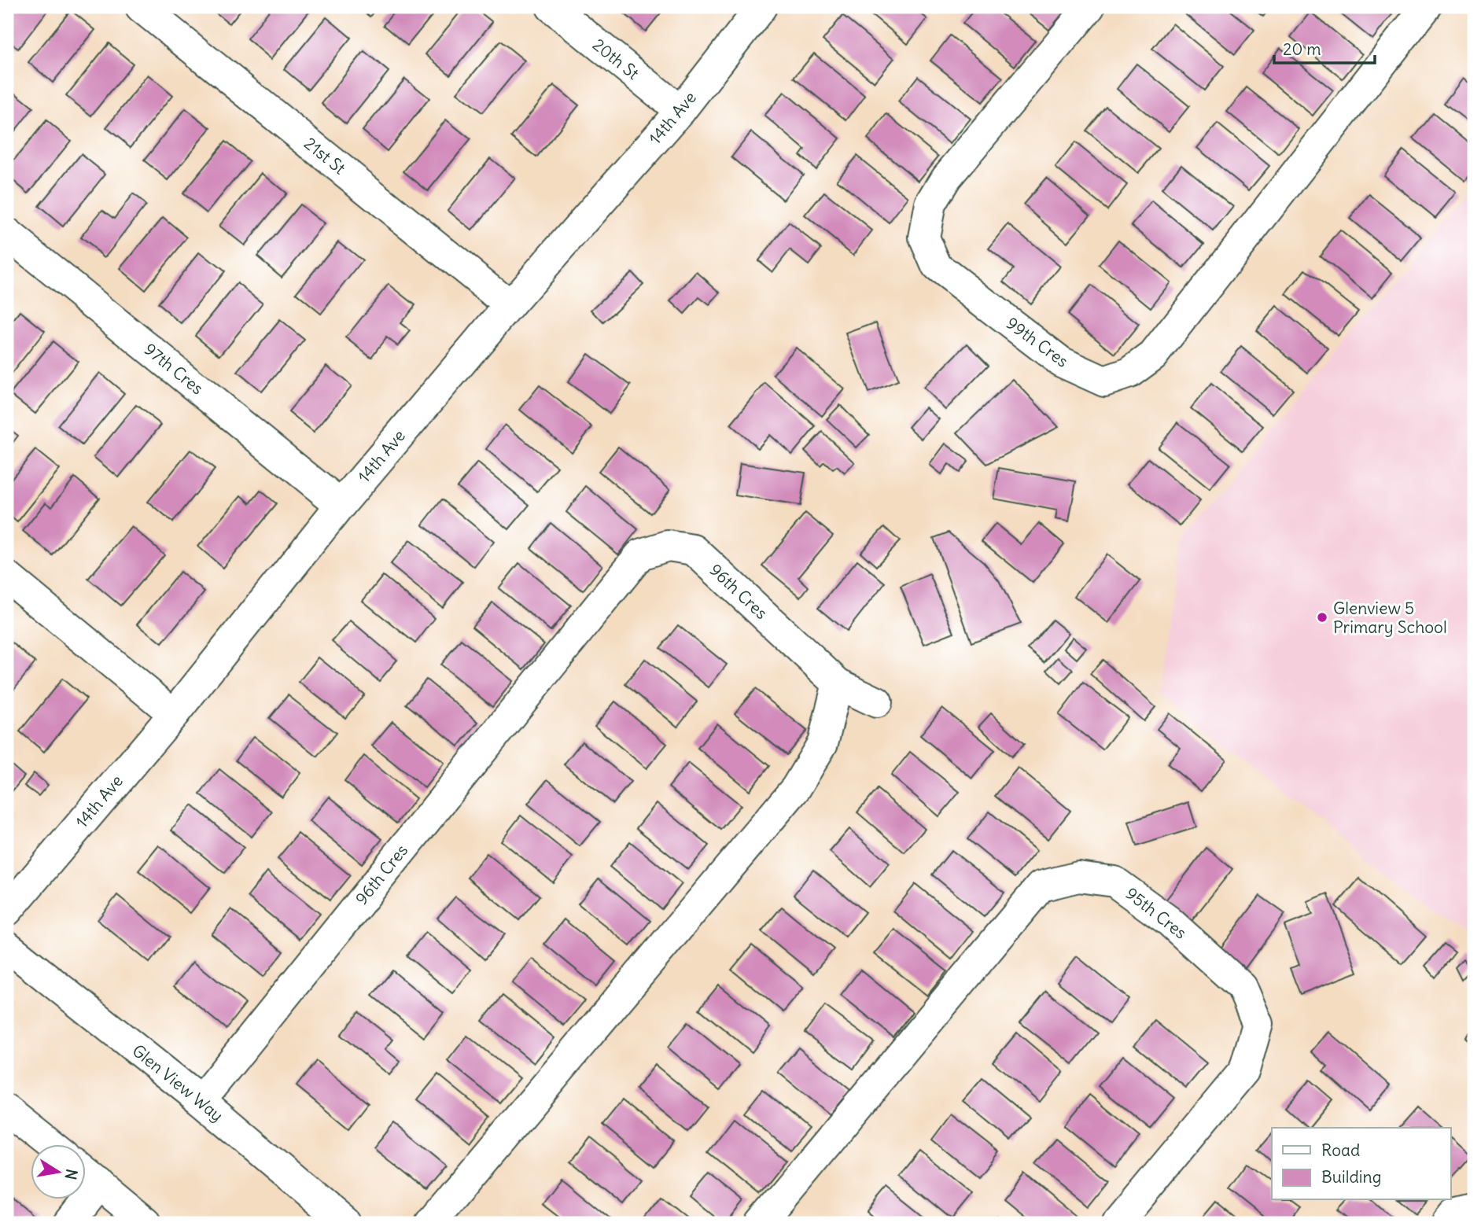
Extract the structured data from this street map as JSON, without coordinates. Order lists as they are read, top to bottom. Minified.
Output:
{"streets":{"street":["20th St","14th Ave","21st St","99th Cres","97th Cres","96th Cres","95th Cres","Glen View Way"]},"crossings":[["20th St","14th Ave"],["14th Ave","21st St"],["14th Ave","97th Cres"],["96th Cres","Glen View Way"]],"places":["Glenview 5 Primary School"],"legend":["Road","Building"],"scale_bar":"20 m","north":"right"}
